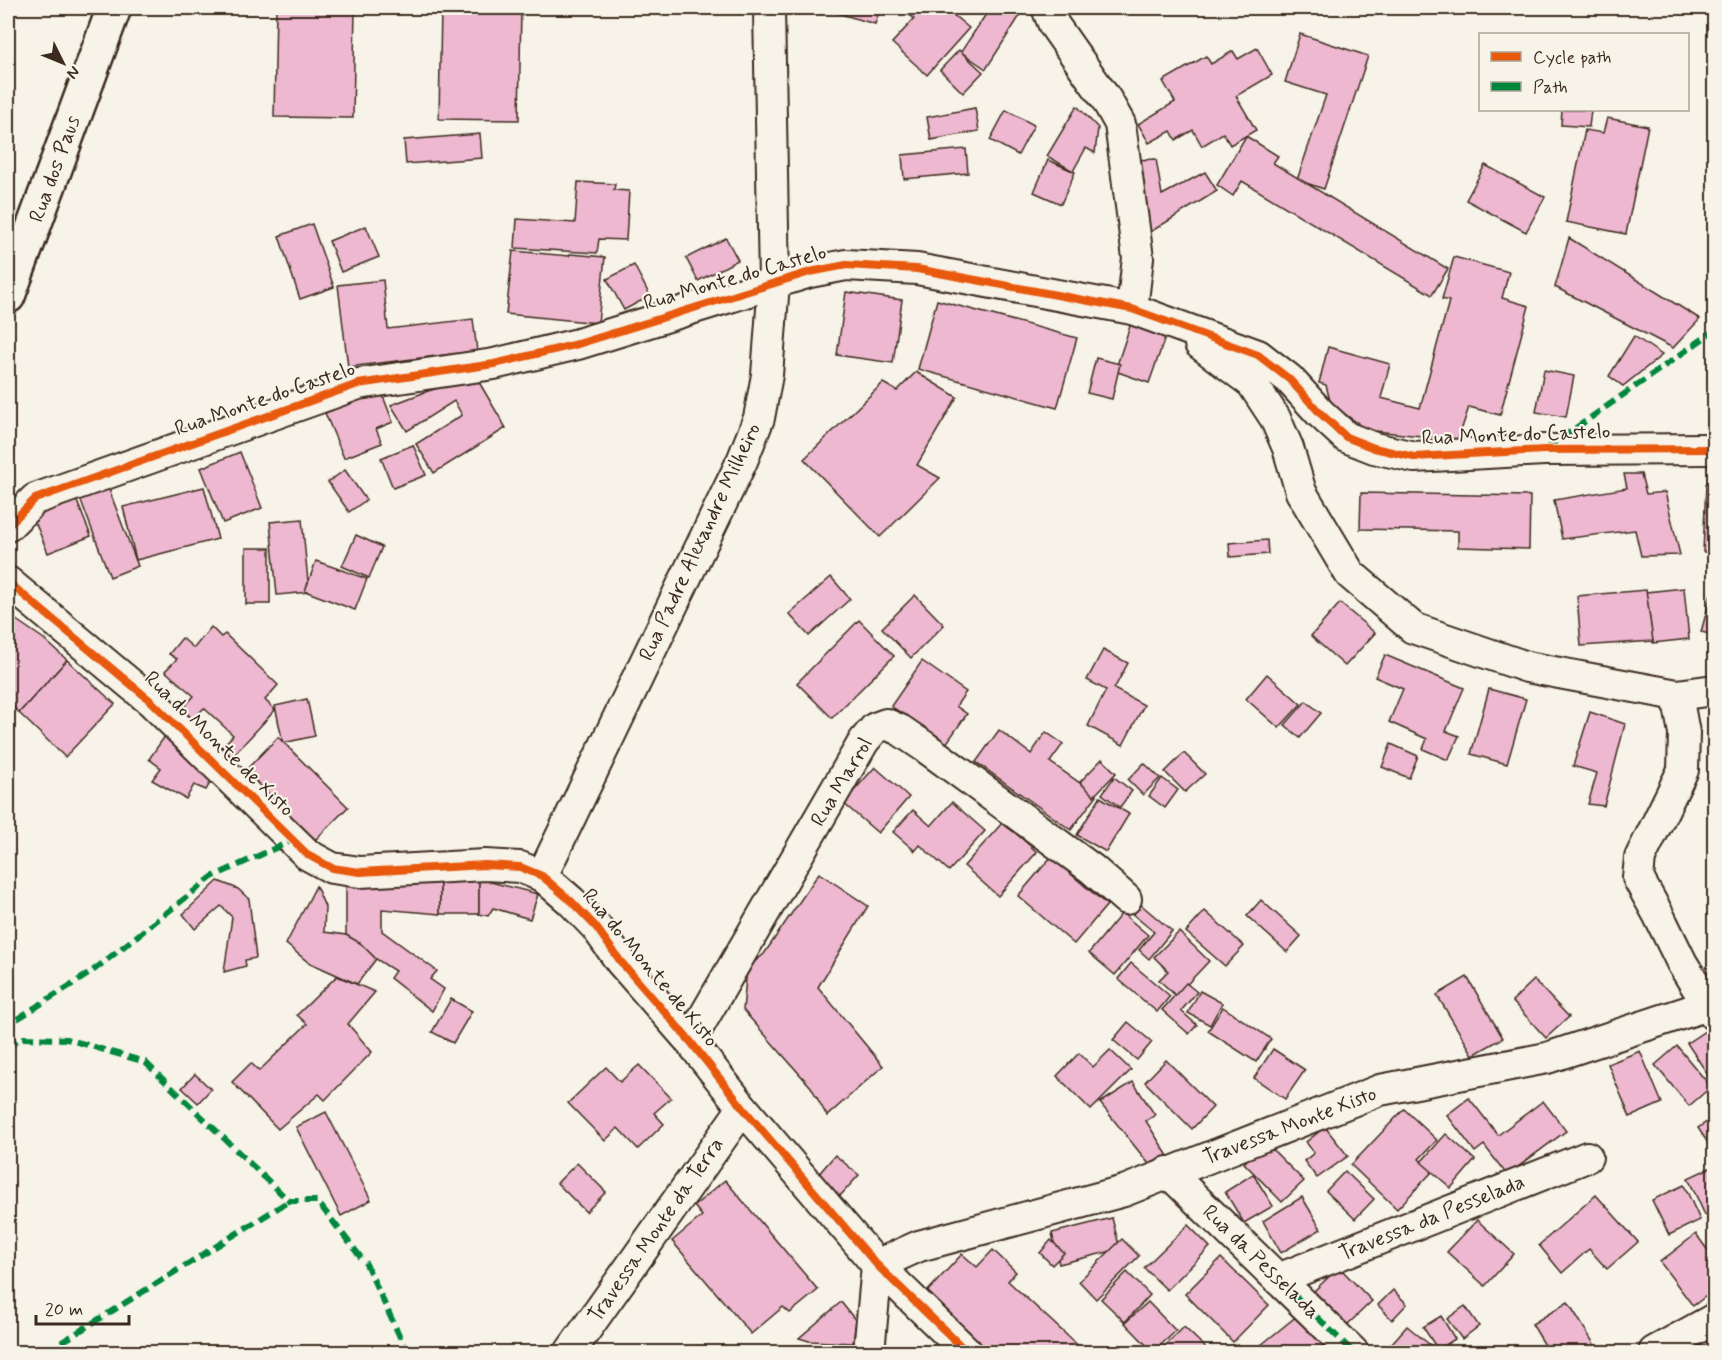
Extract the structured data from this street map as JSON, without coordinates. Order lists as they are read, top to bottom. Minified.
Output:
{"streets":{"street":["Rua dos Paus","Rua Monte do Castelo","Rua Padre Alexandre Milheiro","Rua do Monte de Xisto","Rua Marrol","Travessa Monte Xisto","Travessa da Pesselada","Travessa Monte da Terra","Rua da Pesselada"]},"crossings":[["Rua Monte do Castelo","Rua Padre Alexandre Milheiro"],["Rua Padre Alexandre Milheiro","Rua do Monte de Xisto"],["Rua do Monte de Xisto","Rua Marrol"],["Rua do Monte de Xisto","Travessa Monte Xisto"],["Rua do Monte de Xisto","Travessa Monte da Terra"],["Travessa Monte Xisto","Rua da Pesselada"],["Travessa da Pesselada","Rua da Pesselada"]],"legend":["Cycle path","Path"],"scale_bar":"20 m","north":"bottom right"}
